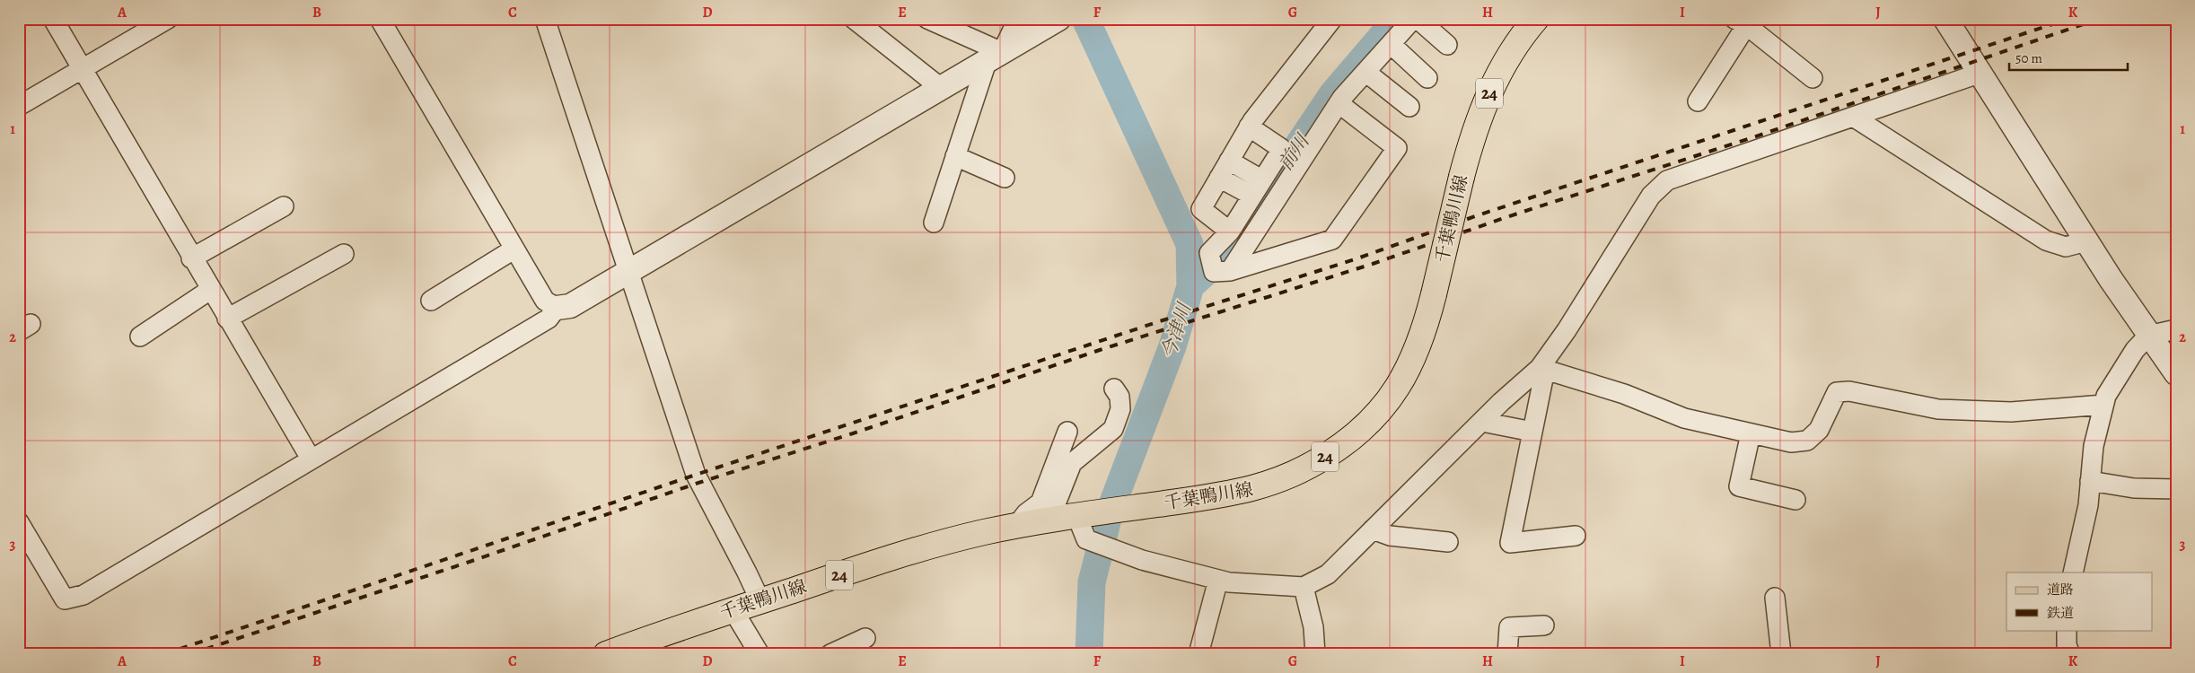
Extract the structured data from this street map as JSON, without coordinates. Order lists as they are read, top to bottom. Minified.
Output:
{"streets":{"main road":["24","千葉鴨川線"]},"water":["前川","今津川"],"legend":["道路","鉄道"],"scale_bar":"50 m","grid":{"columns":["A","B","C","D","E","F","G","H","I","J","K"],"rows":["1","2","3"]}}
